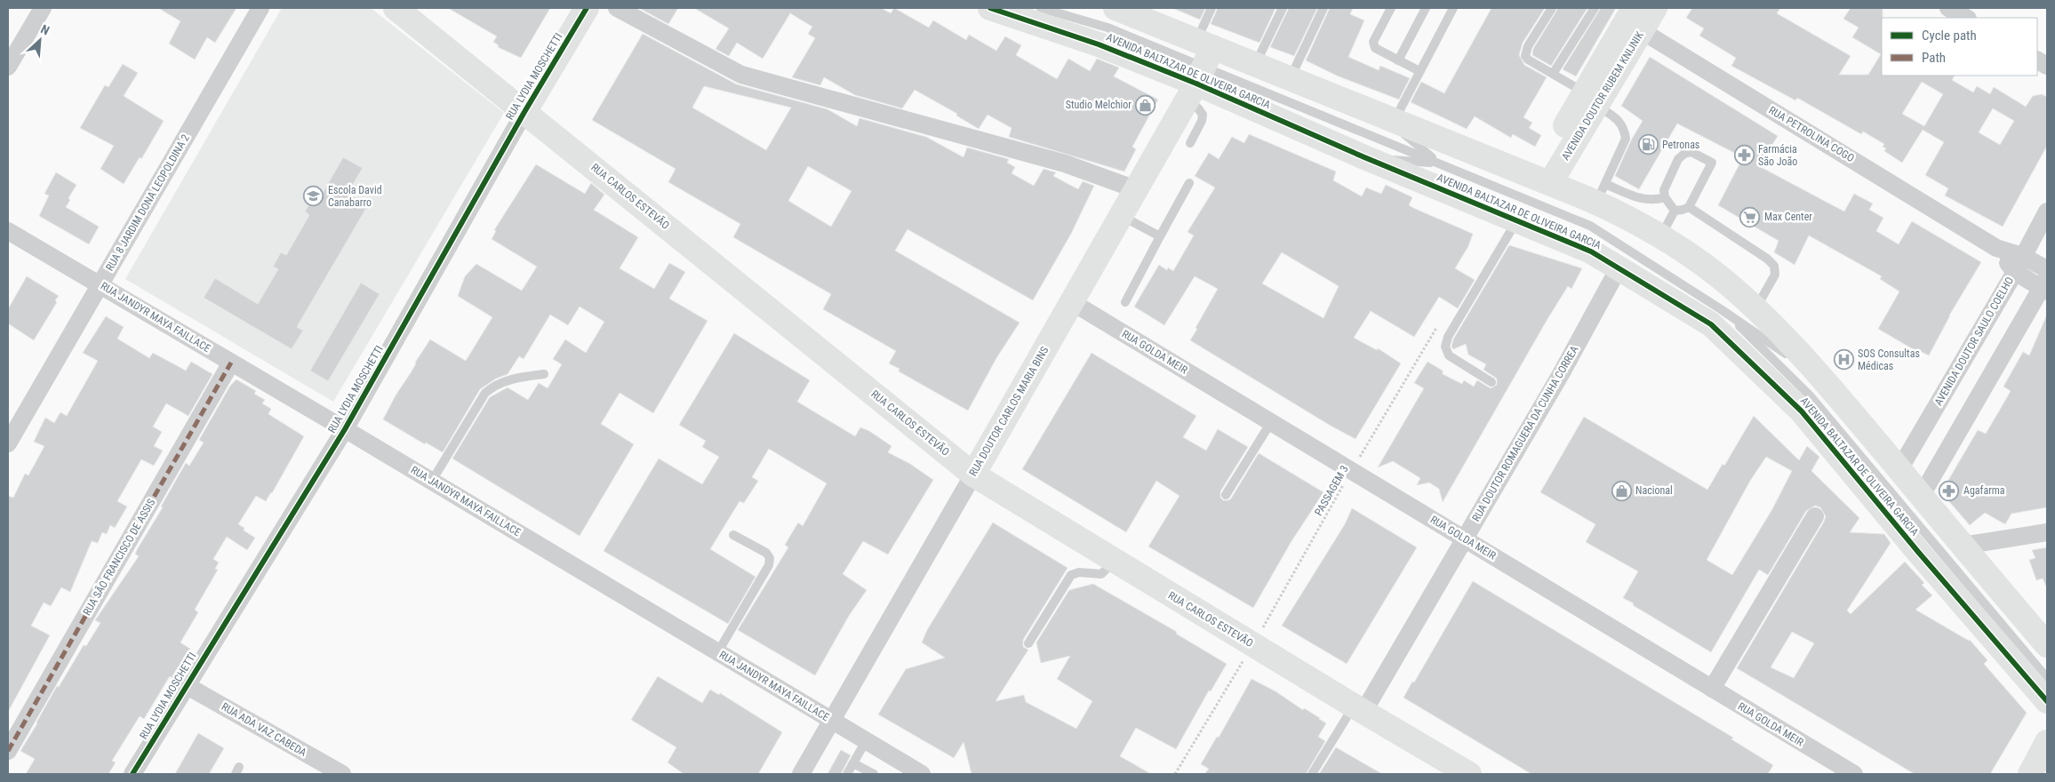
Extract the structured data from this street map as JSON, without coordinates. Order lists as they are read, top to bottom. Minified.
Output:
{"streets":{"main road":["AVENIDA BALTAZAR DE OLIVEIRA GARCIA","RUA LYDIA MOSCHETTI","AVENIDA DOUTOR RUBEM KNIJNIK","RUA CARLOS ESTEVÃO","RUA DOUTOR CARLOS MARIA BINS"],"street":["RUA PETROLINA COGO","RUA 8 JARDIM DONA LEOPOLDINA 2","RUA JANDYR MAYA FAILLACE","AVENIDA DOUTOR SAULO COELHO","RUA GOLDA MEIR","RUA DOUTOR ROMAGUERA DA CUNHA CORREA","RUA SÃO FRANCISCO DE ASSIS","RUA ADA VAZ CABEDA"],"path":["PASSAGEM 3"]},"crossings":[["AVENIDA BALTAZAR DE OLIVEIRA GARCIA","AVENIDA DOUTOR RUBEM KNIJNIK"],["AVENIDA BALTAZAR DE OLIVEIRA GARCIA","AVENIDA DOUTOR SAULO COELHO"],["AVENIDA BALTAZAR DE OLIVEIRA GARCIA","RUA DOUTOR CARLOS MARIA BINS"],["AVENIDA BALTAZAR DE OLIVEIRA GARCIA","RUA DOUTOR ROMAGUERA DA CUNHA CORREA"],["RUA LYDIA MOSCHETTI","RUA CARLOS ESTEVÃO"],["RUA LYDIA MOSCHETTI","RUA JANDYR MAYA FAILLACE"],["RUA LYDIA MOSCHETTI","RUA ADA VAZ CABEDA"],["AVENIDA DOUTOR RUBEM KNIJNIK","RUA PETROLINA COGO"],["RUA PETROLINA COGO","AVENIDA DOUTOR SAULO COELHO"],["RUA CARLOS ESTEVÃO","RUA DOUTOR CARLOS MARIA BINS"],["RUA CARLOS ESTEVÃO","RUA DOUTOR ROMAGUERA DA CUNHA CORREA"],["RUA CARLOS ESTEVÃO","PASSAGEM 3"],["RUA 8 JARDIM DONA LEOPOLDINA 2","RUA JANDYR MAYA FAILLACE"],["RUA JANDYR MAYA FAILLACE","RUA DOUTOR CARLOS MARIA BINS"],["RUA JANDYR MAYA FAILLACE","RUA SÃO FRANCISCO DE ASSIS"],["RUA GOLDA MEIR","RUA DOUTOR CARLOS MARIA BINS"],["RUA GOLDA MEIR","RUA DOUTOR ROMAGUERA DA CUNHA CORREA"],["RUA GOLDA MEIR","PASSAGEM 3"]],"places":{"shop":["Studio Melchior","Nacional"],"fuel station":["Petronas"],"pharmacy":["Farmácia São João","Agafarma"],"school or university":["Escola David Canabarro"],"supermarket":["Max Center"],"hospital":["SOS Consultas Médicas"]},"legend":["Cycle path","Path"],"north":"top right"}
